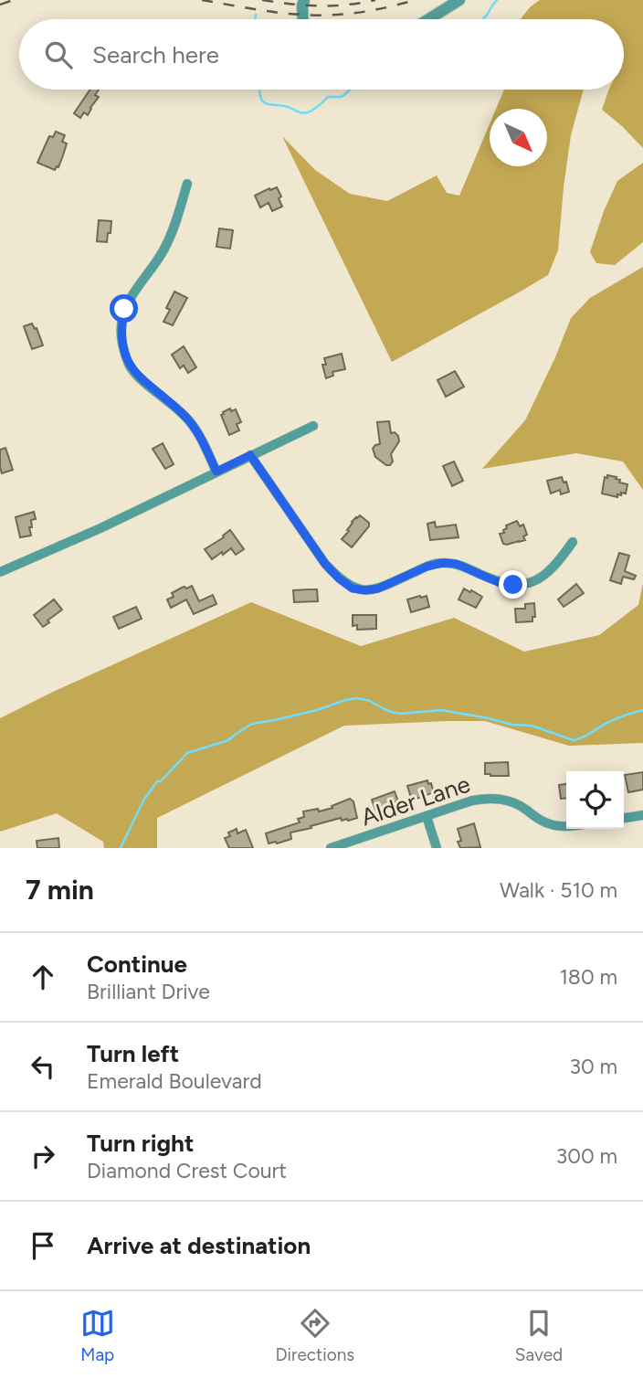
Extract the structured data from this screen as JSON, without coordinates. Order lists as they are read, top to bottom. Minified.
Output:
{"streets":{"street":["Alder Lane"]},"north":"bottom right","page":{"search":"Search here","heading":["7 min","Walk · 510 m"],"list":[["Continue","Brilliant Drive","180 m"],["Turn left","Emerald Boulevard","30 m"],["Turn right","Diamond Crest Court","300 m"],"Arrive at destination"],"nav":["Map","Directions","Saved"]}}
